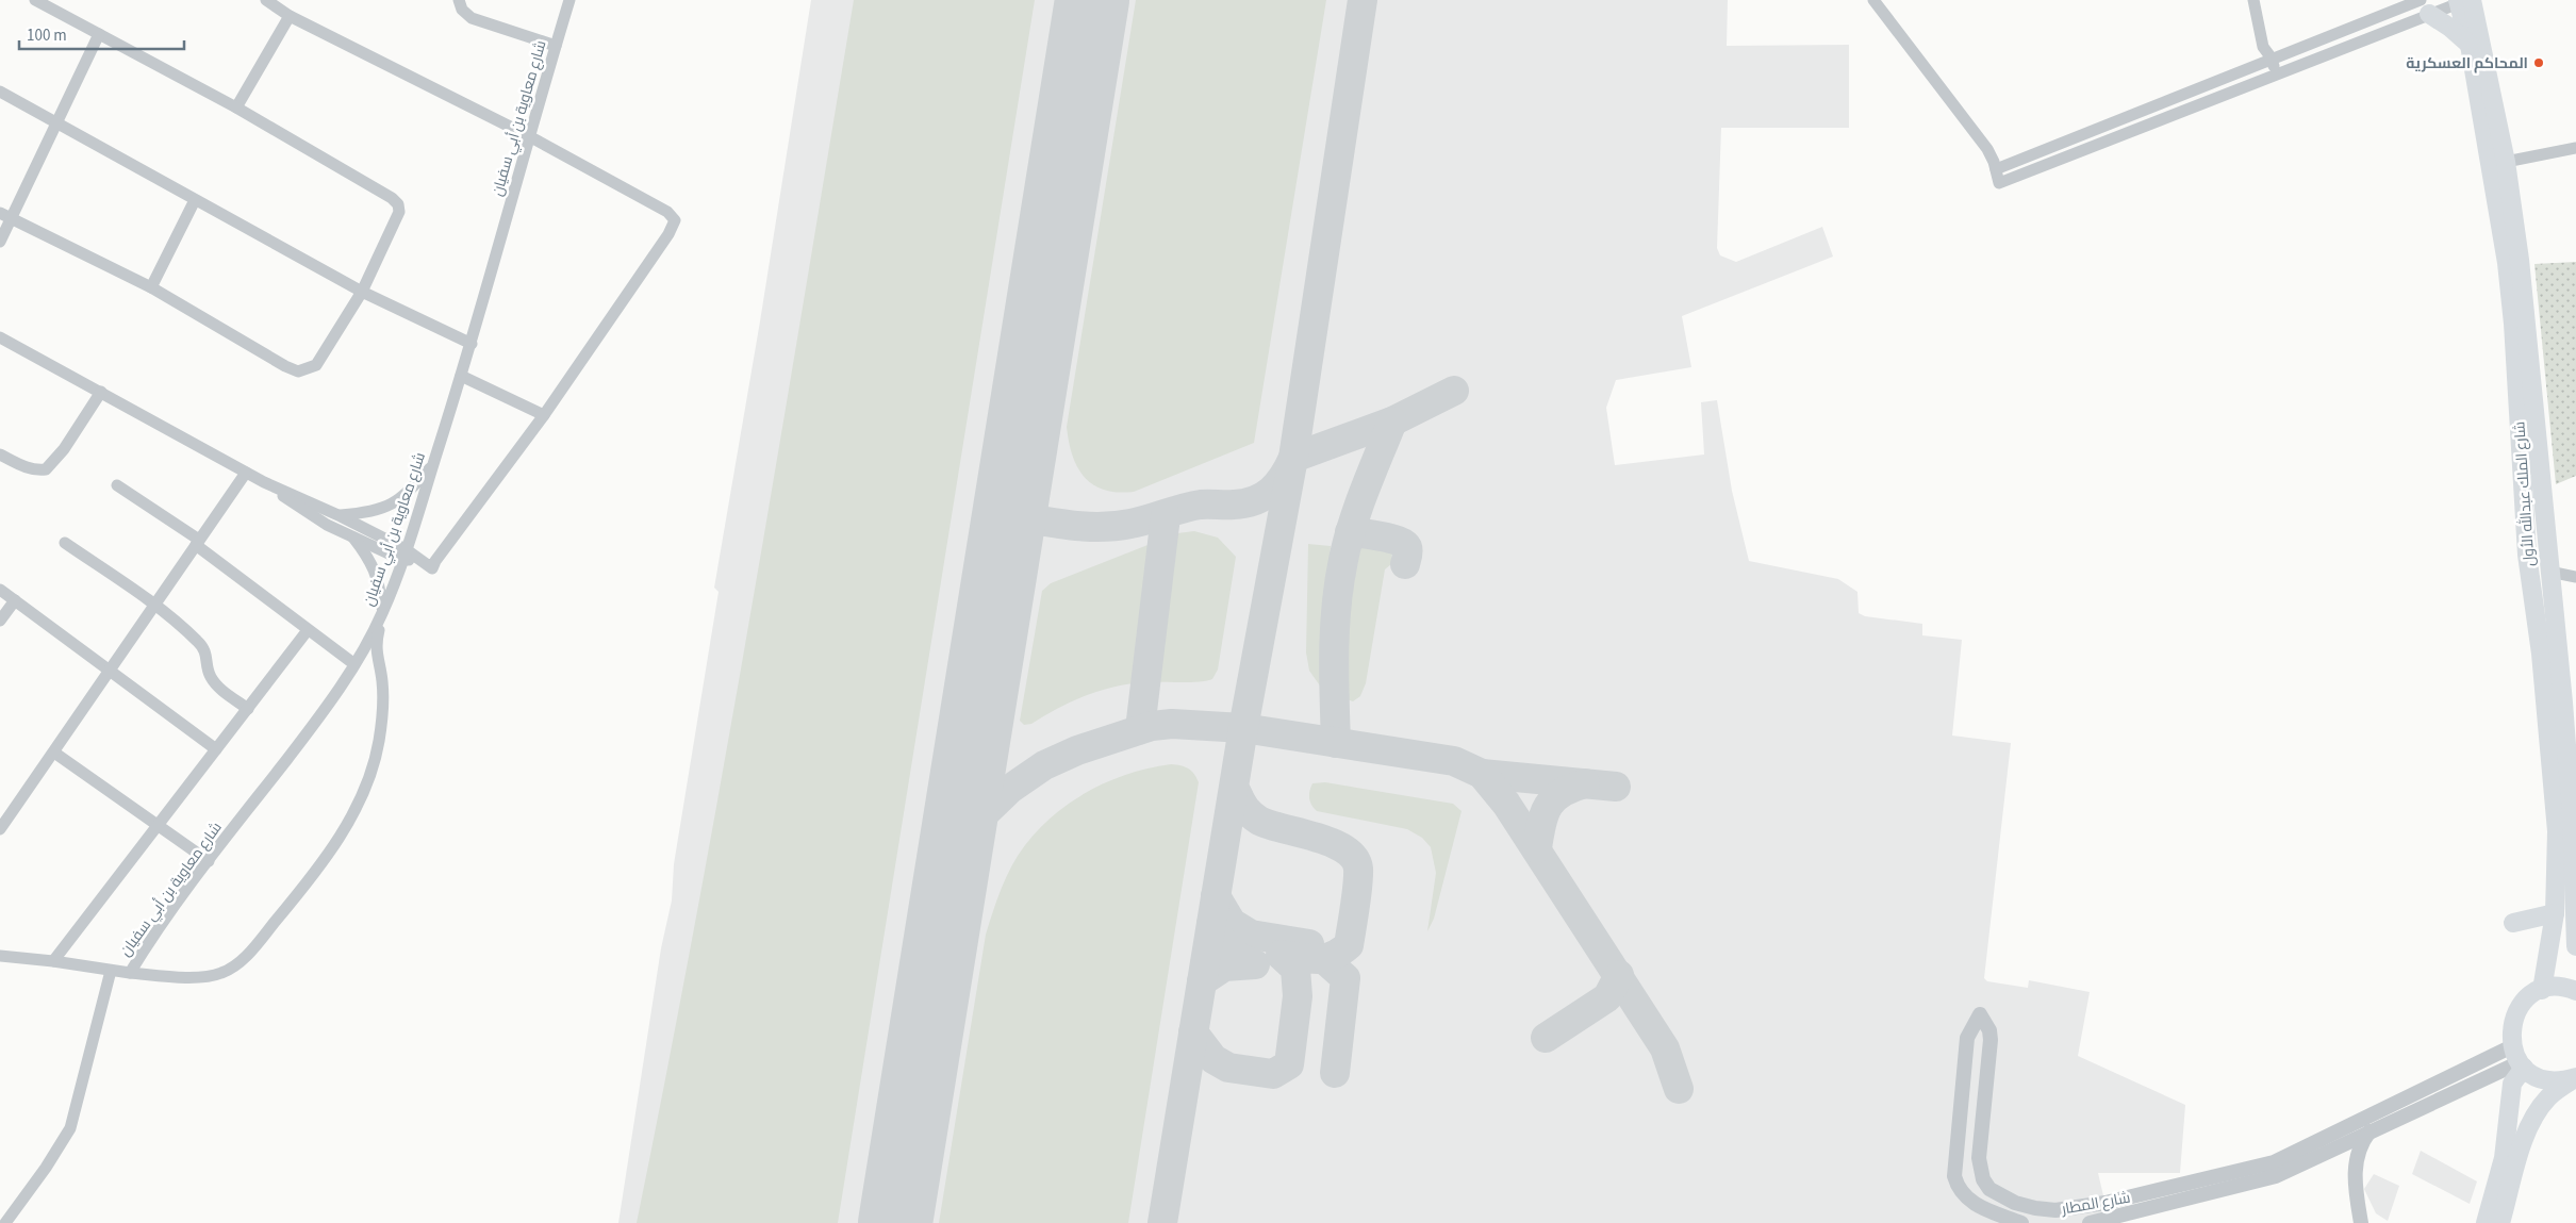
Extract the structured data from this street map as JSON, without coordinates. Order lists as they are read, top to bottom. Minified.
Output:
{"streets":{"main road":["شارع الملك عبدالله الأول"],"street":["شارع معاوية بن أبي سفيان","شارع المطار"]},"places":["المحاكم العسكرية"],"scale_bar":"100 m"}
